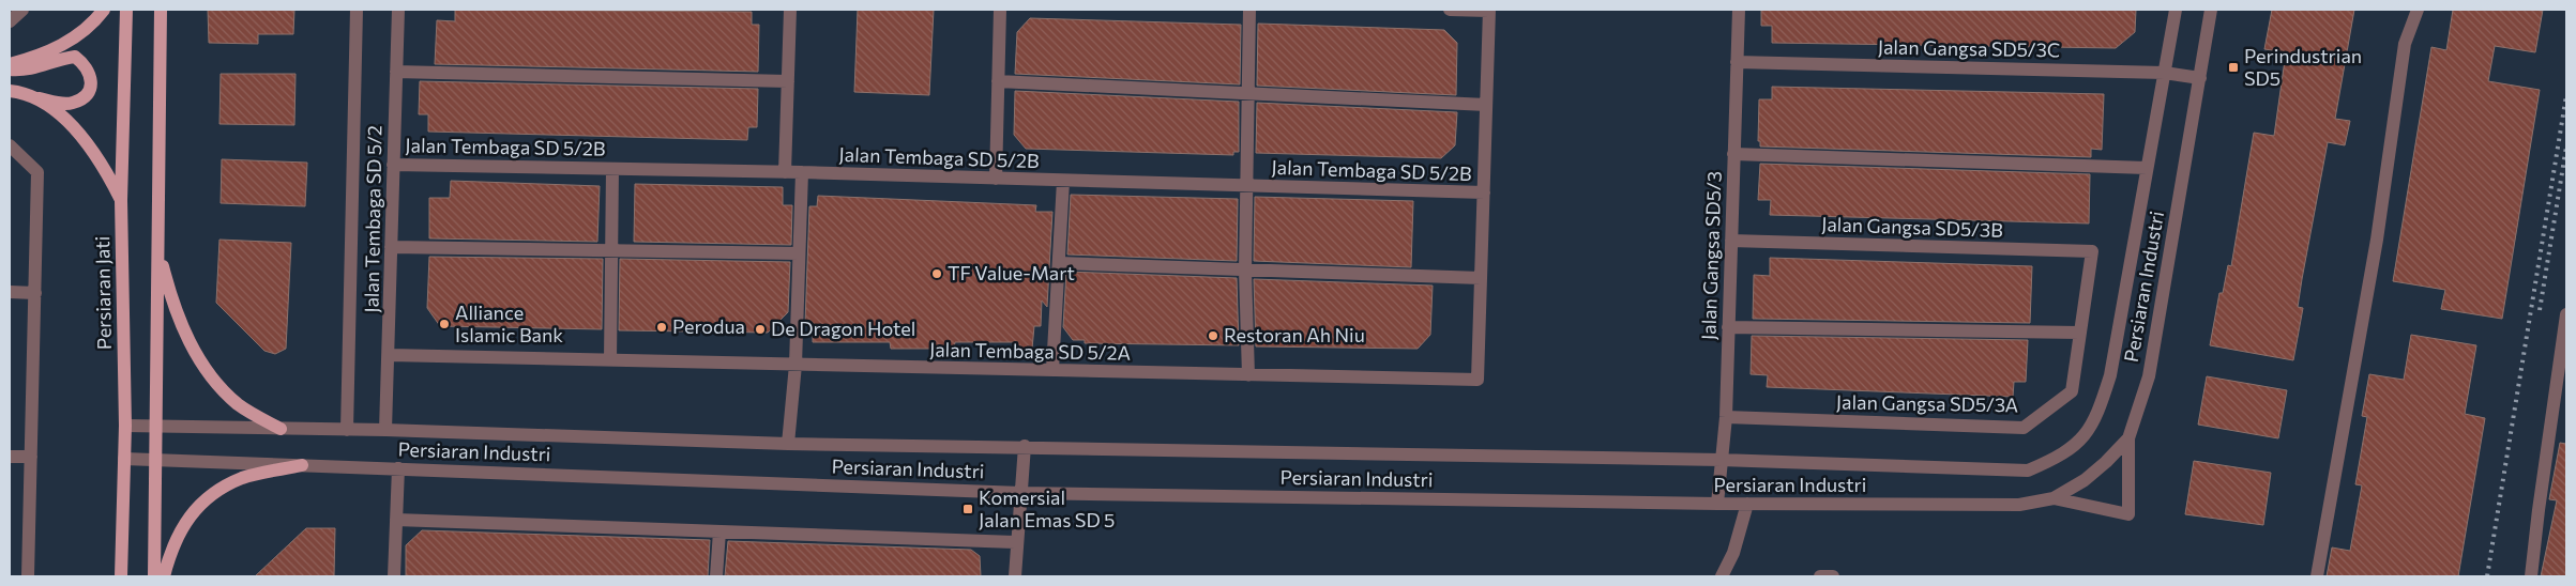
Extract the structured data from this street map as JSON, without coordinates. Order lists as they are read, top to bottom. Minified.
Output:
{"streets":{"main road":["Persiaran Jati"],"street":["Jalan Gangsa SD5/3C","Jalan Tembaga SD 5/2B","Jalan Tembaga SD 5/2","Jalan Gangsa SD5/3B","Jalan Gangsa SD5/3","Persiaran Industri","Jalan Tembaga SD 5/2A","Jalan Gangsa SD5/3A"]},"crossings":[["Jalan Gangsa SD5/3C","Jalan Gangsa SD5/3"],["Jalan Gangsa SD5/3C","Persiaran Industri"],["Jalan Tembaga SD 5/2B","Jalan Tembaga SD 5/2"],["Jalan Tembaga SD 5/2","Persiaran Industri"],["Jalan Tembaga SD 5/2","Jalan Tembaga SD 5/2A"],["Jalan Gangsa SD5/3B","Jalan Gangsa SD5/3"],["Jalan Gangsa SD5/3B","Jalan Gangsa SD5/3A"],["Jalan Gangsa SD5/3","Persiaran Industri"],["Jalan Gangsa SD5/3","Jalan Gangsa SD5/3A"],["Persiaran Industri","Persiaran Jati"]],"places":{"transit":["Perindustrian SD5","Komersial Jalan Emas SD 5"],"other":["TF Value-Mart","Alliance Islamic Bank","Perodua","De Dragon Hotel","Restoran Ah Niu"]}}
